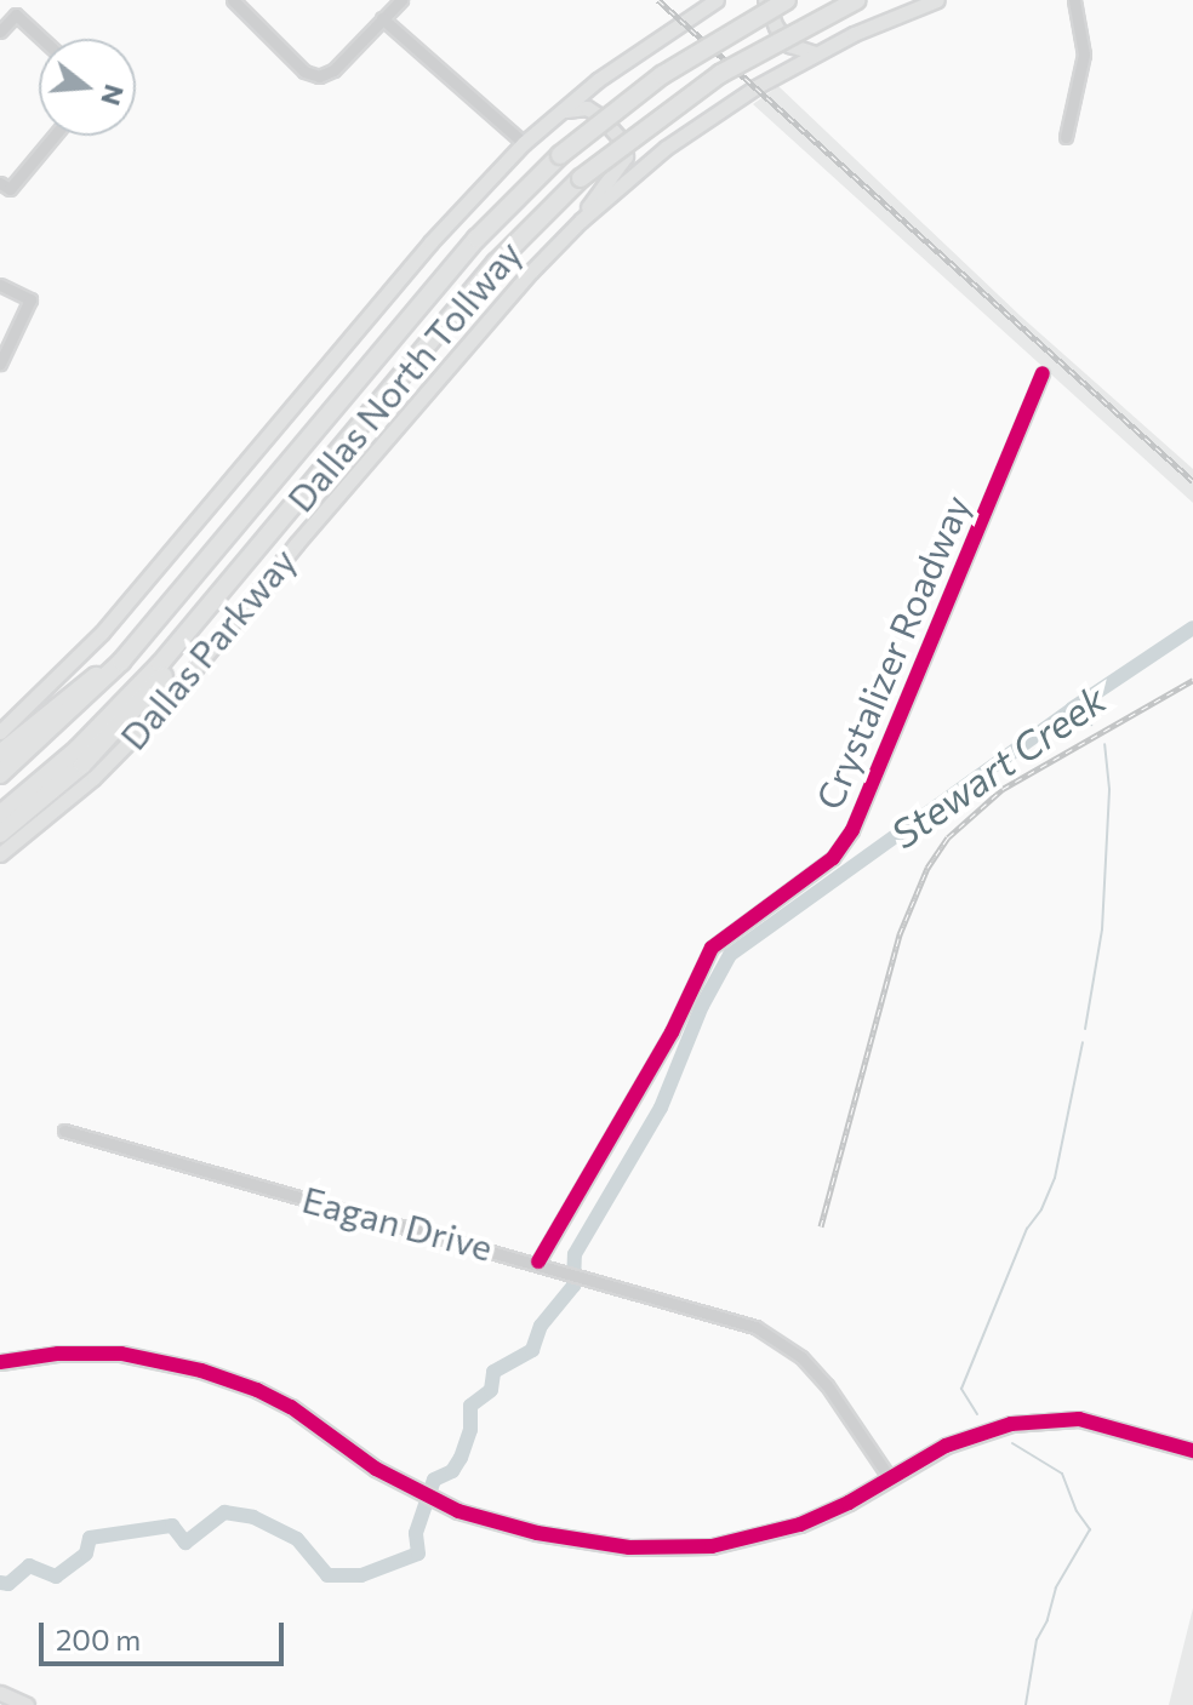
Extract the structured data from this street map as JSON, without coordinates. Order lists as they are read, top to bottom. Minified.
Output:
{"streets":{"highway":["Dallas North Tollway"],"main road":["Dallas Parkway"],"street":["Crystalizer Roadway","Eagan Drive"]},"crossings":[["Crystalizer Roadway","Eagan Drive"]],"water":["Stewart Creek"],"scale_bar":"200 m","north":"right"}
